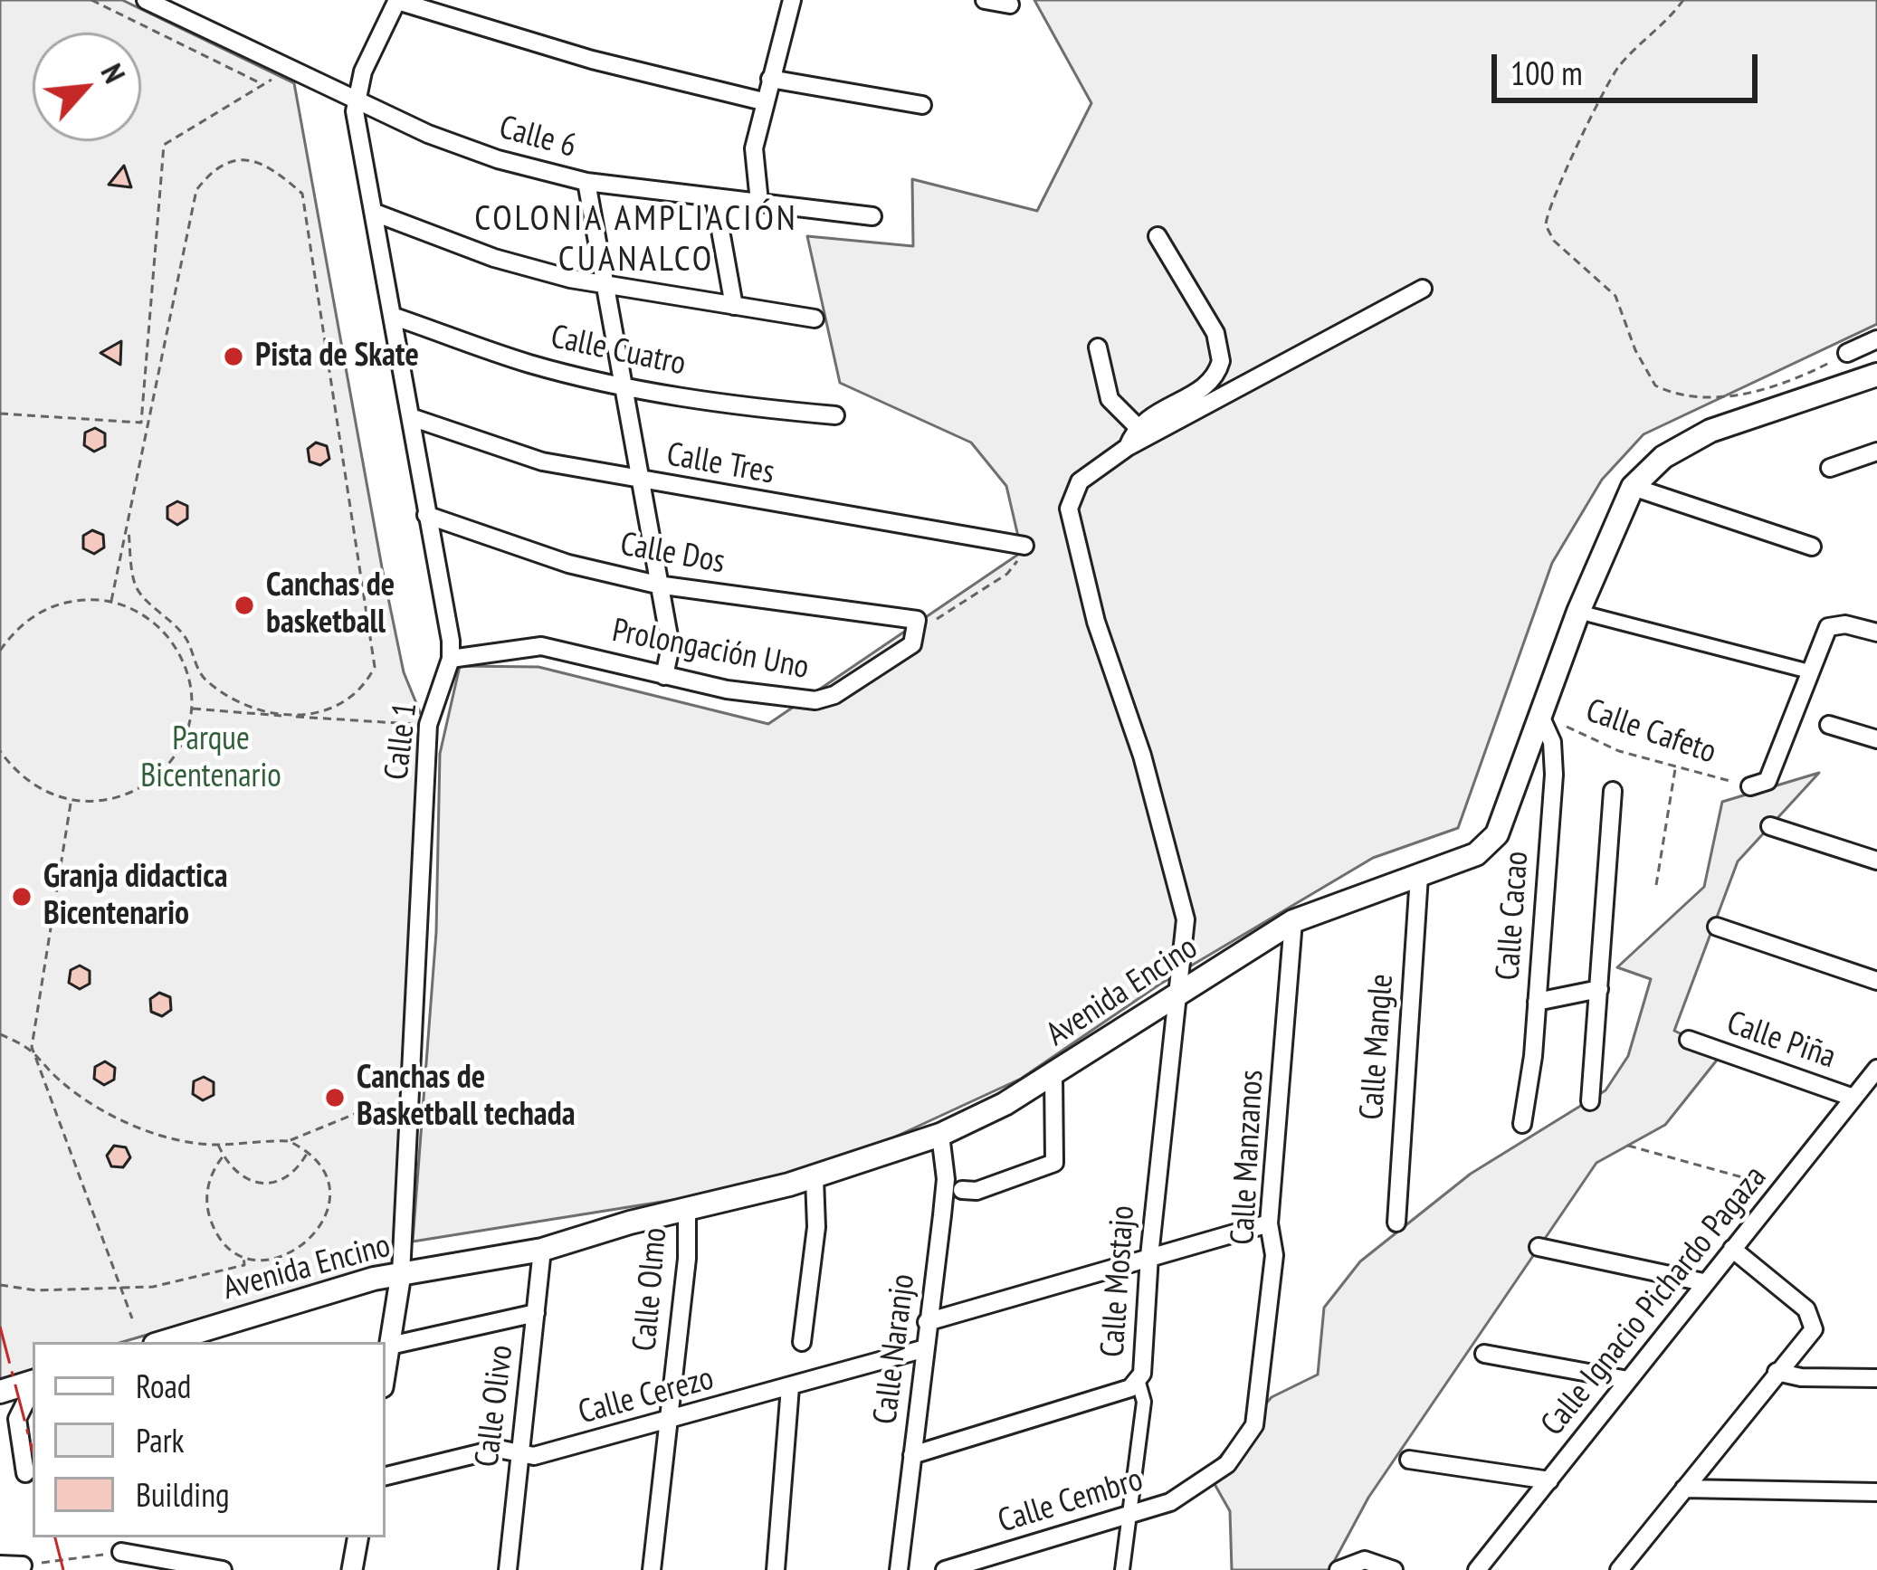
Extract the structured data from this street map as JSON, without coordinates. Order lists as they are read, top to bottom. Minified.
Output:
{"streets":{"main road":["Avenida Encino"],"street":["Calle 6","Calle Cuatro","Calle Tres","Calle Dos","Prolongación Uno","Calle 1","Calle Cacao","Calle Piña","Calle Mangle","Calle Manzanos","Calle Mostajo","Calle Olmo","Calle Ignacio Pichardo Pagaza","Calle Naranjo","Calle Cerezo","Calle Olivo","Calle Cembro"],"path":["Calle Cafeto"]},"crossings":[["Calle 6","Calle 1"],["Calle Cuatro","Calle 1"],["Calle Tres","Calle 1"],["Calle Dos","Prolongación Uno"],["Calle Dos","Calle 1"],["Prolongación Uno","Calle 1"],["Calle Cafeto","Calle Cacao"],["Calle Cafeto","Avenida Encino"],["Calle 1","Avenida Encino"],["Calle Cacao","Avenida Encino"],["Avenida Encino","Calle Mangle"],["Avenida Encino","Calle Manzanos"],["Avenida Encino","Calle Mostajo"],["Avenida Encino","Calle Olmo"],["Avenida Encino","Calle Naranjo"],["Avenida Encino","Calle Olivo"],["Calle Piña","Calle Ignacio Pichardo Pagaza"],["Calle Manzanos","Calle Cembro"],["Calle Mostajo","Calle Cembro"],["Calle Olmo","Calle Cerezo"],["Calle Naranjo","Calle Cerezo"],["Calle Cerezo","Calle Olivo"]],"districts":["COLONIA AMPLIACIÓN CUANALCO"],"parks":["Parque Bicentenario"],"places":["Pista de Skate","Canchas de basketball","Granja didactica Bicentenario","Canchas de Basketball techada"],"legend":["Road","Park","Building"],"scale_bar":"100 m","north":"top right"}
